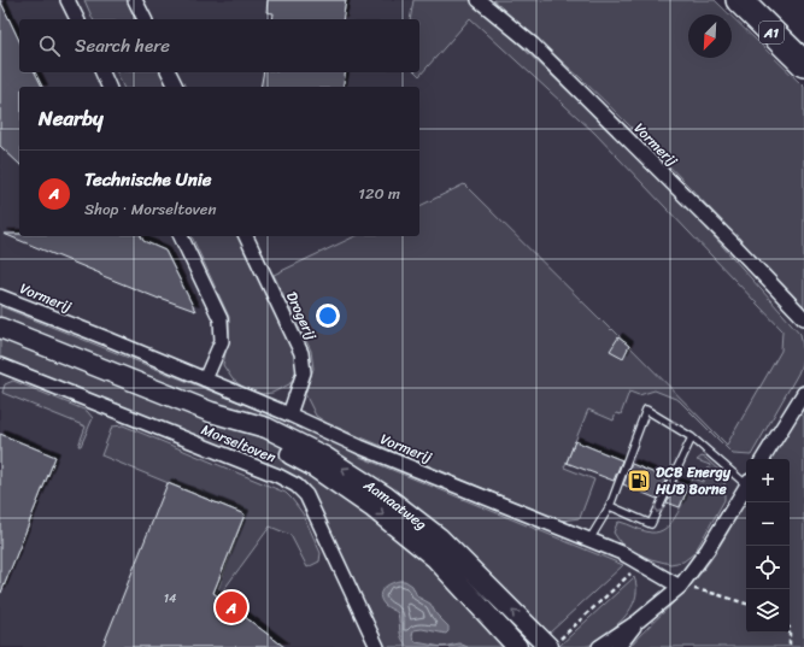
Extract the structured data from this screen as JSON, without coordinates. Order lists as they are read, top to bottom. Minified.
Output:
{"streets":{"highway":["A1"],"main road":["Aamaatweg"],"street":["Vormerij","Drogerij","Morseltoven"]},"crossings":[["Vormerij","Drogerij"]],"places":{"fuel station":["DCB Energy HUB Borne"]},"house_numbers":["14"],"north":"bottom left","page":{"search":"Search here","heading":"Nearby","list":[{"mark":"A","name":"Technische Unie","note":"Shop · Morseltoven","value":"120 m"}],"map_buttons":["+","−"],"pins":"A"}}
